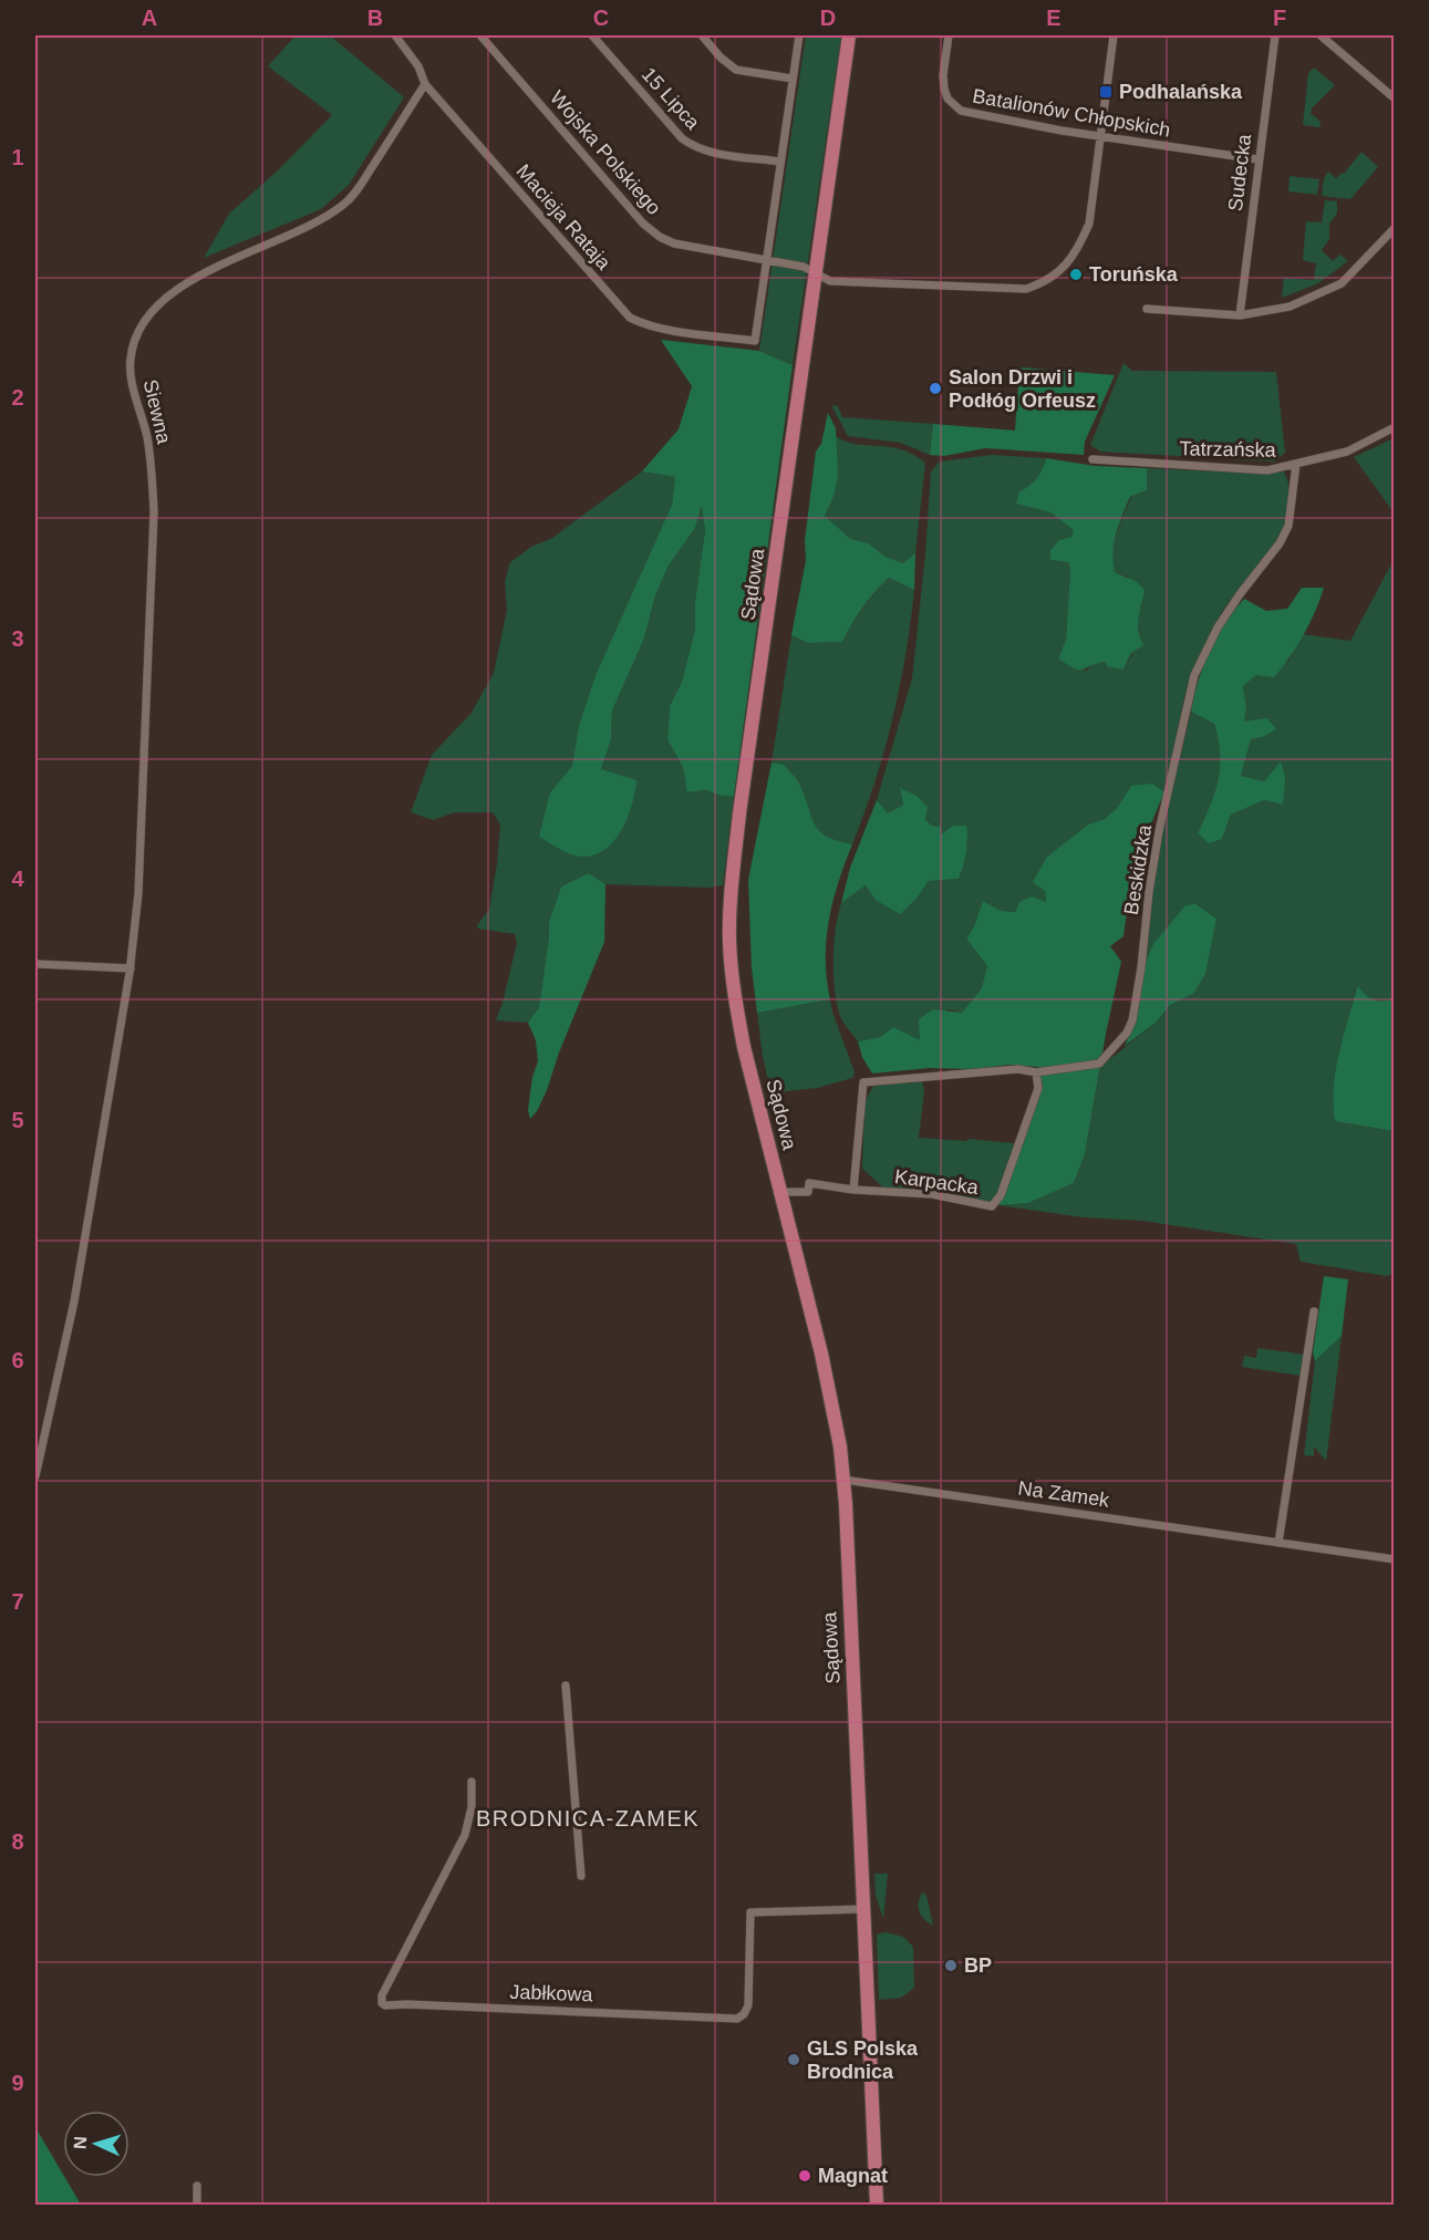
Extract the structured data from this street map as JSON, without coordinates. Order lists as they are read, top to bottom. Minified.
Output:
{"streets":{"main road":["Sądowa"],"street":["15 Lipca","Batalionów Chłopskich","Wojska Polskiego","Sudecka","Macieja Rataja","Siewna","Tatrzańska","Beskidzka","Karpacka","Na Zamek","Jabłkowa"]},"crossings":[["Batalionów Chłopskich","Sudecka"],["Wojska Polskiego","Macieja Rataja"],["Wojska Polskiego","Sądowa"],["Macieja Rataja","Siewna"],["Tatrzańska","Beskidzka"],["Sądowa","Karpacka"],["Sądowa","Na Zamek"],["Sądowa","Jabłkowa"],["Beskidzka","Karpacka"]],"districts":["BRODNICA-ZAMEK"],"places":{"transit":["Podhalańska"],"other":["Toruńska","Salon Drzwi i Podłóg Orfeusz","BP","GLS Polska Brodnica","Magnat"]},"north":"left","grid":{"columns":["A","B","C","D","E","F"],"rows":["1","2","3","4","5","6","7","8","9"]}}
